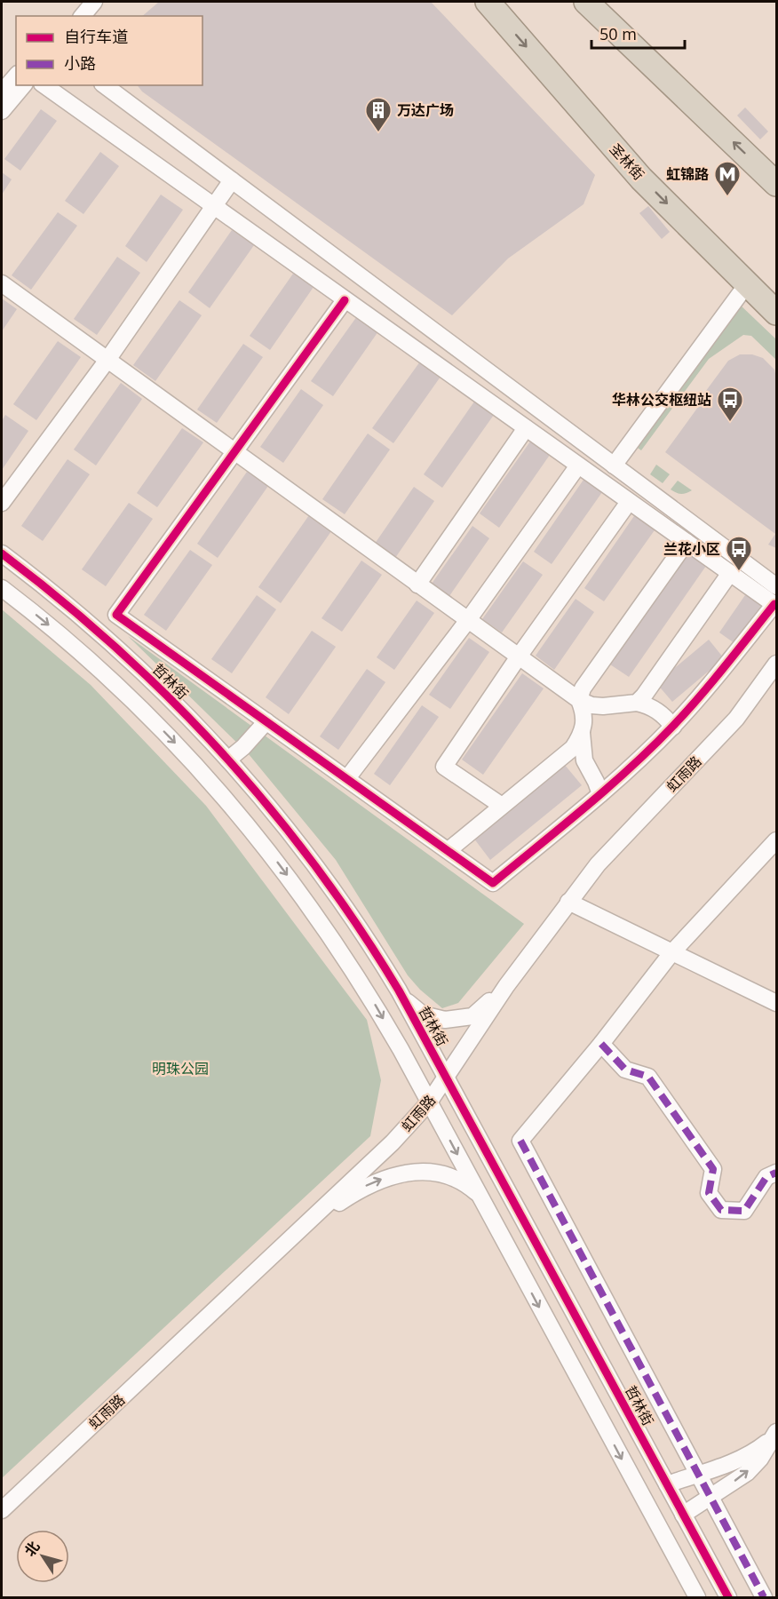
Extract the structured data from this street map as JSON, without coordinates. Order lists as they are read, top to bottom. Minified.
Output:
{"streets":{"highway":["圣林街"],"street":["哲林街","虹雨路"]},"crossings":[["哲林街","虹雨路"]],"parks":["明珠公园"],"places":{"building":["万达广场"],"metro station":["虹锦路"],"bus stop":["华林公交枢纽站","兰花小区"]},"legend":["自行车道","小路"],"scale_bar":"50 m","north":"top left"}
